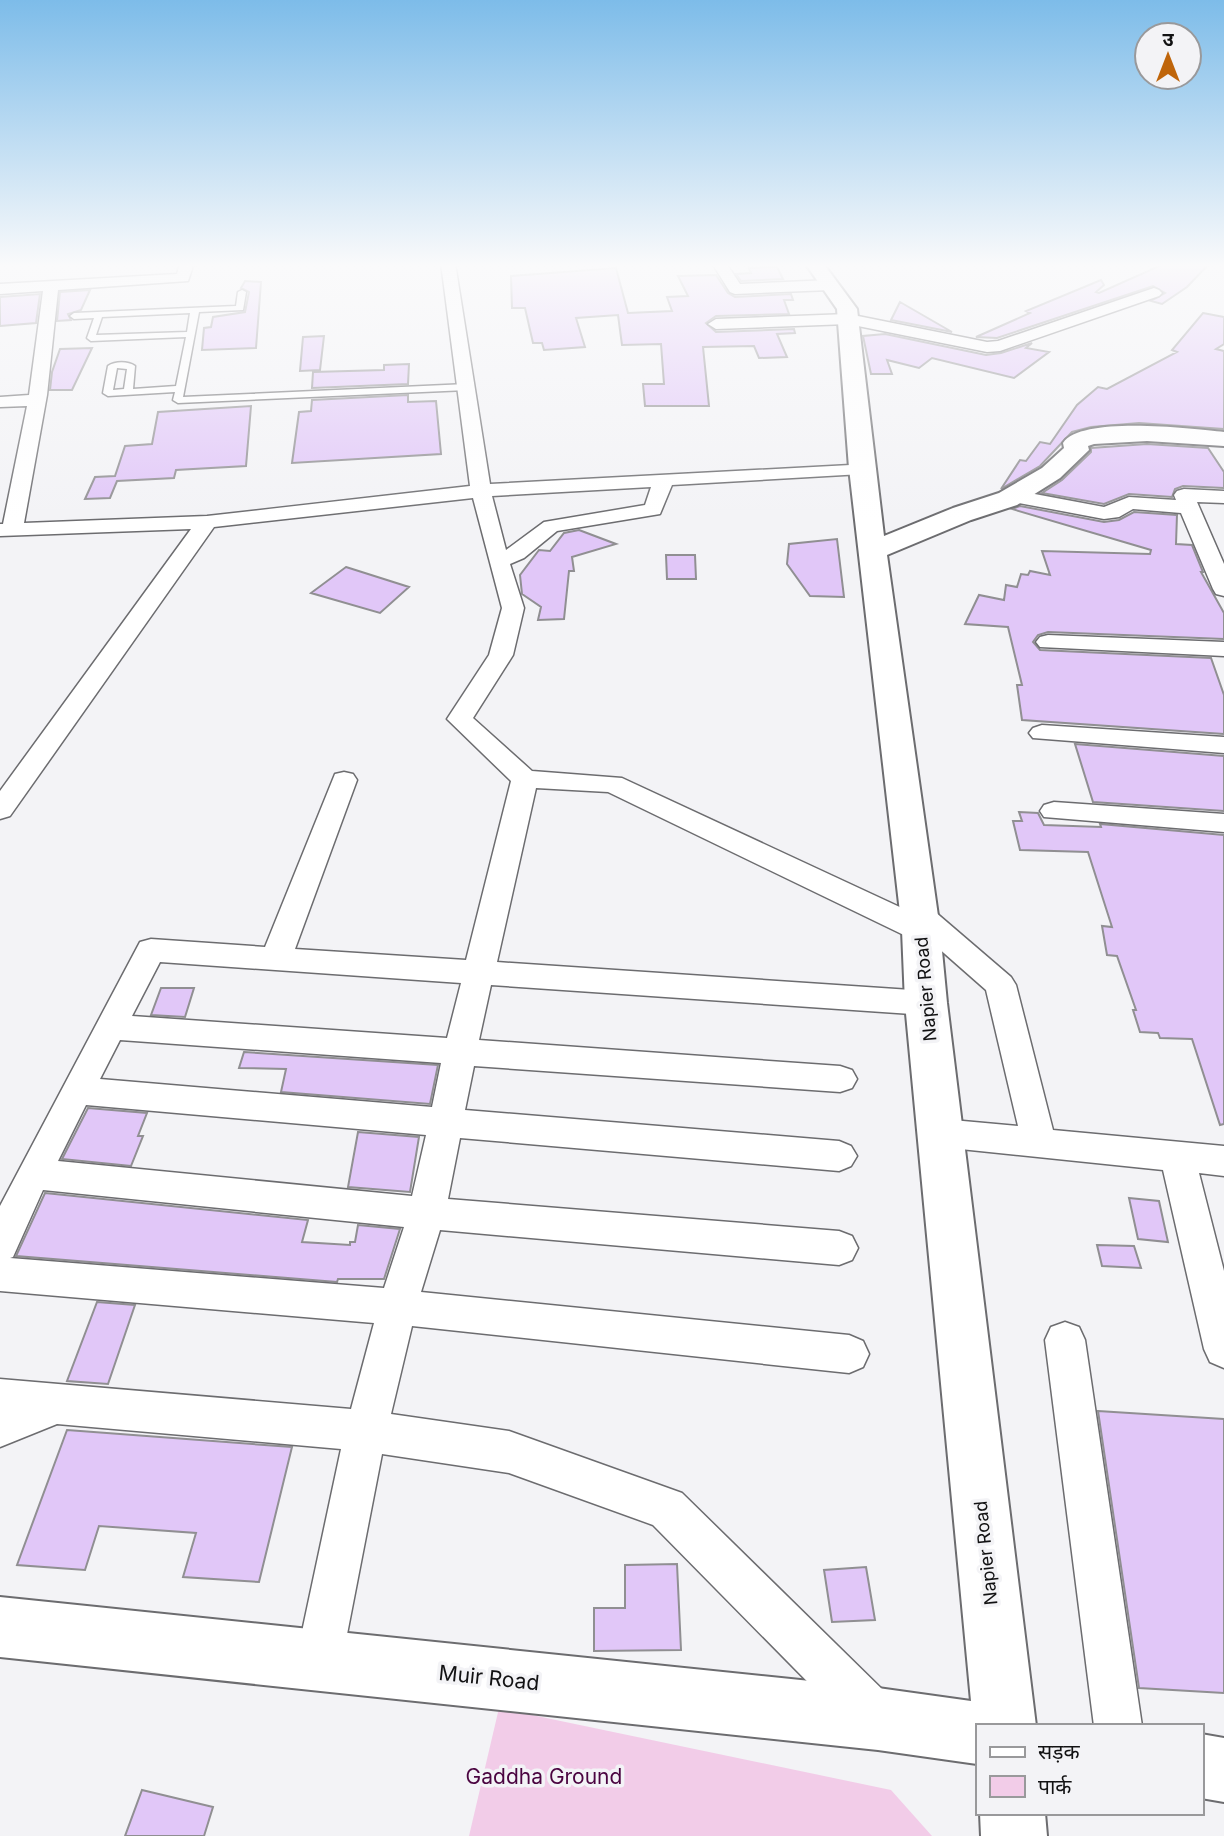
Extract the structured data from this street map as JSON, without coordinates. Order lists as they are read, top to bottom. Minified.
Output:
{"streets":{"street":["Napier Road","Muir Road"]},"parks":["Gaddha Ground"],"legend":["सड़क","पार्क"],"north":"top"}
